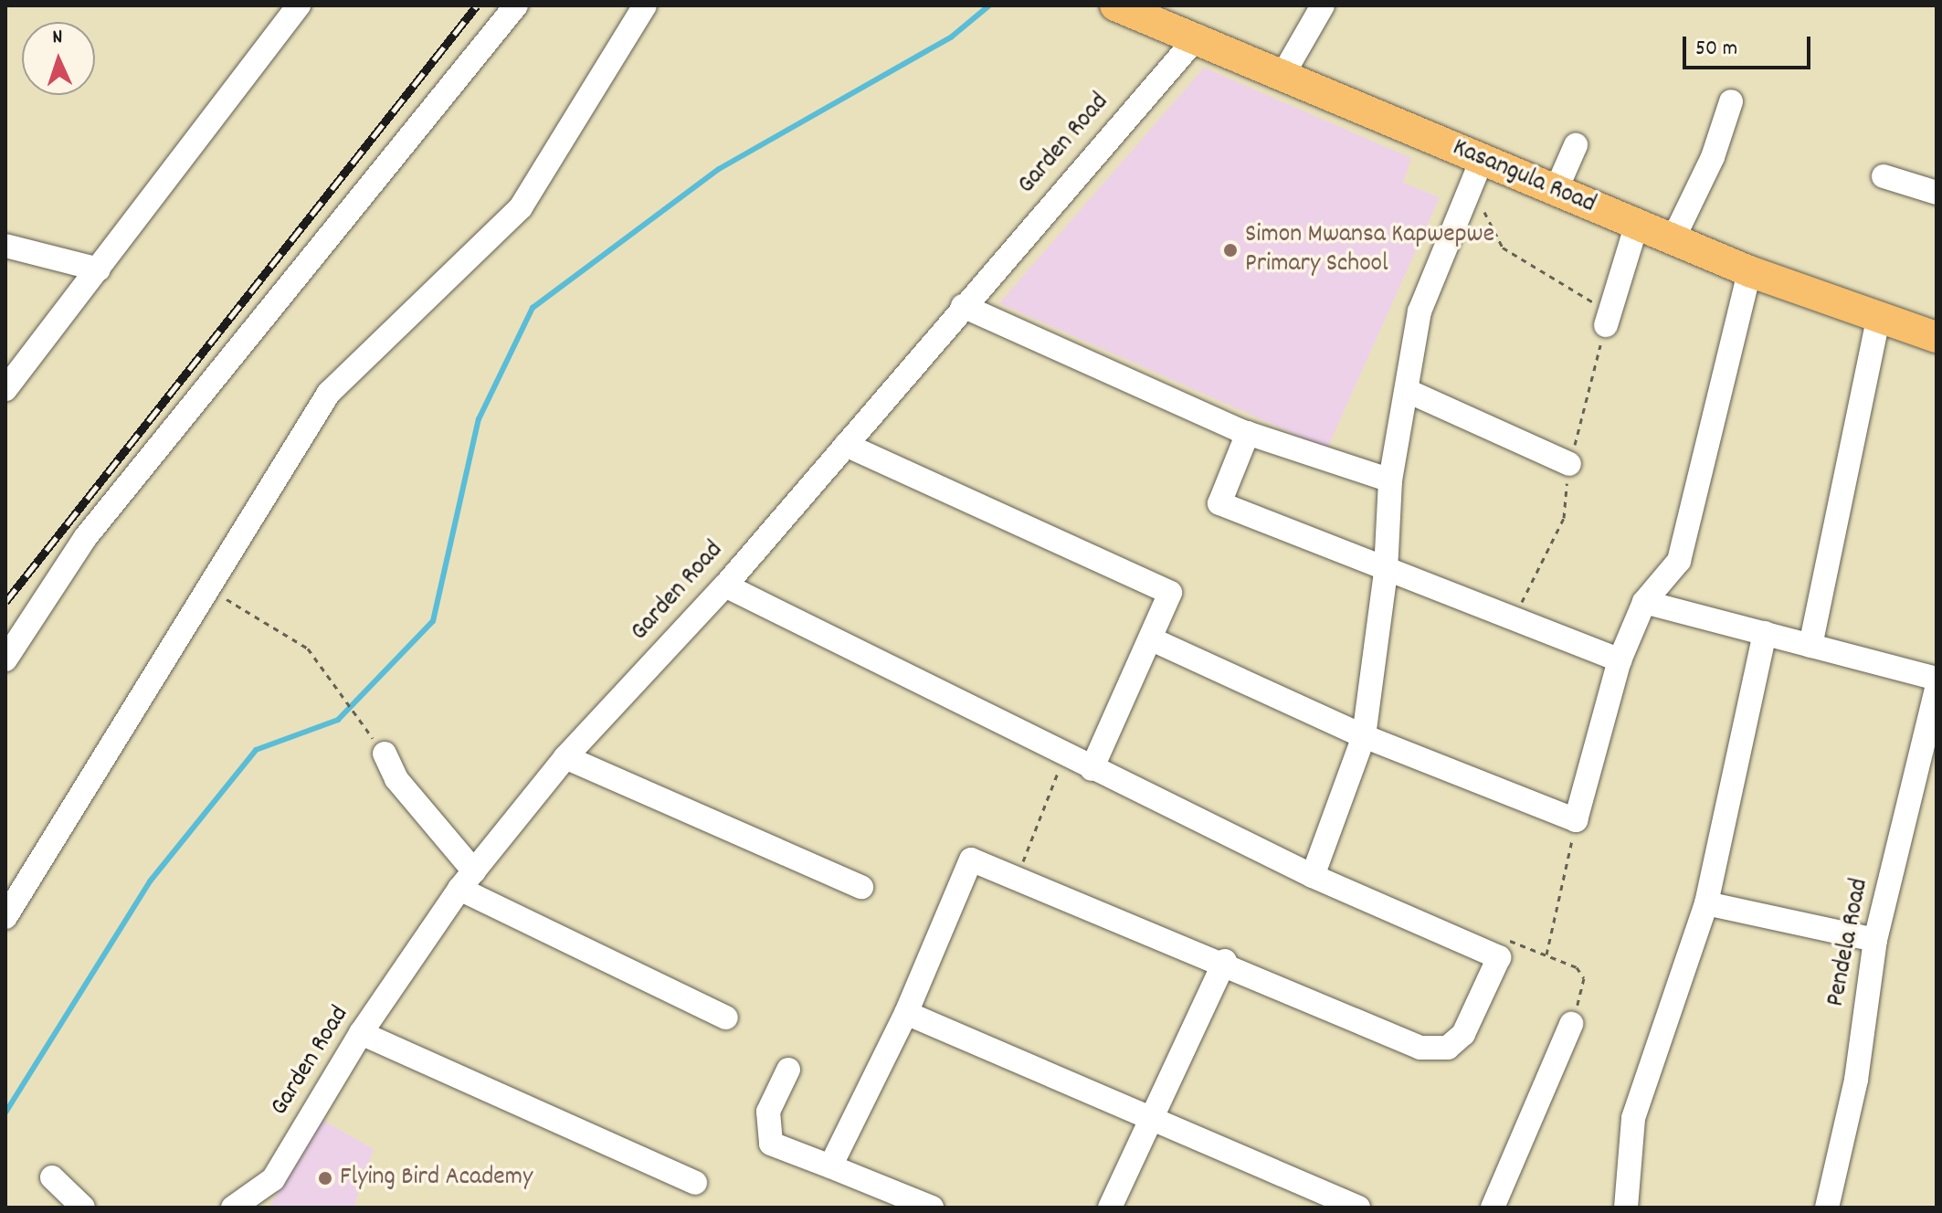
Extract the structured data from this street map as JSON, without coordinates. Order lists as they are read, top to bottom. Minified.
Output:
{"streets":{"main road":["Kasangula Road"],"street":["Garden Road","Pendela Road"]},"crossings":[["Garden Road","Kasangula Road"]],"places":["Simon Mwansa Kapwepwe Primary School","Flying Bird Academy"],"scale_bar":"50 m","north":"top"}
